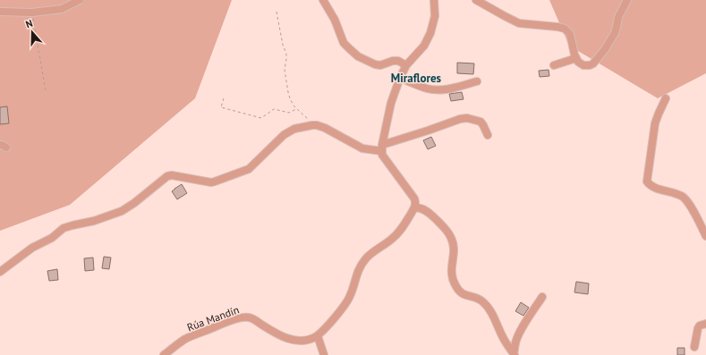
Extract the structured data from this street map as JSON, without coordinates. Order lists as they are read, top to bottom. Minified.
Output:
{"streets":{"street":["Rúa Mandín"]},"districts":["Miraflores"],"north":"top"}
